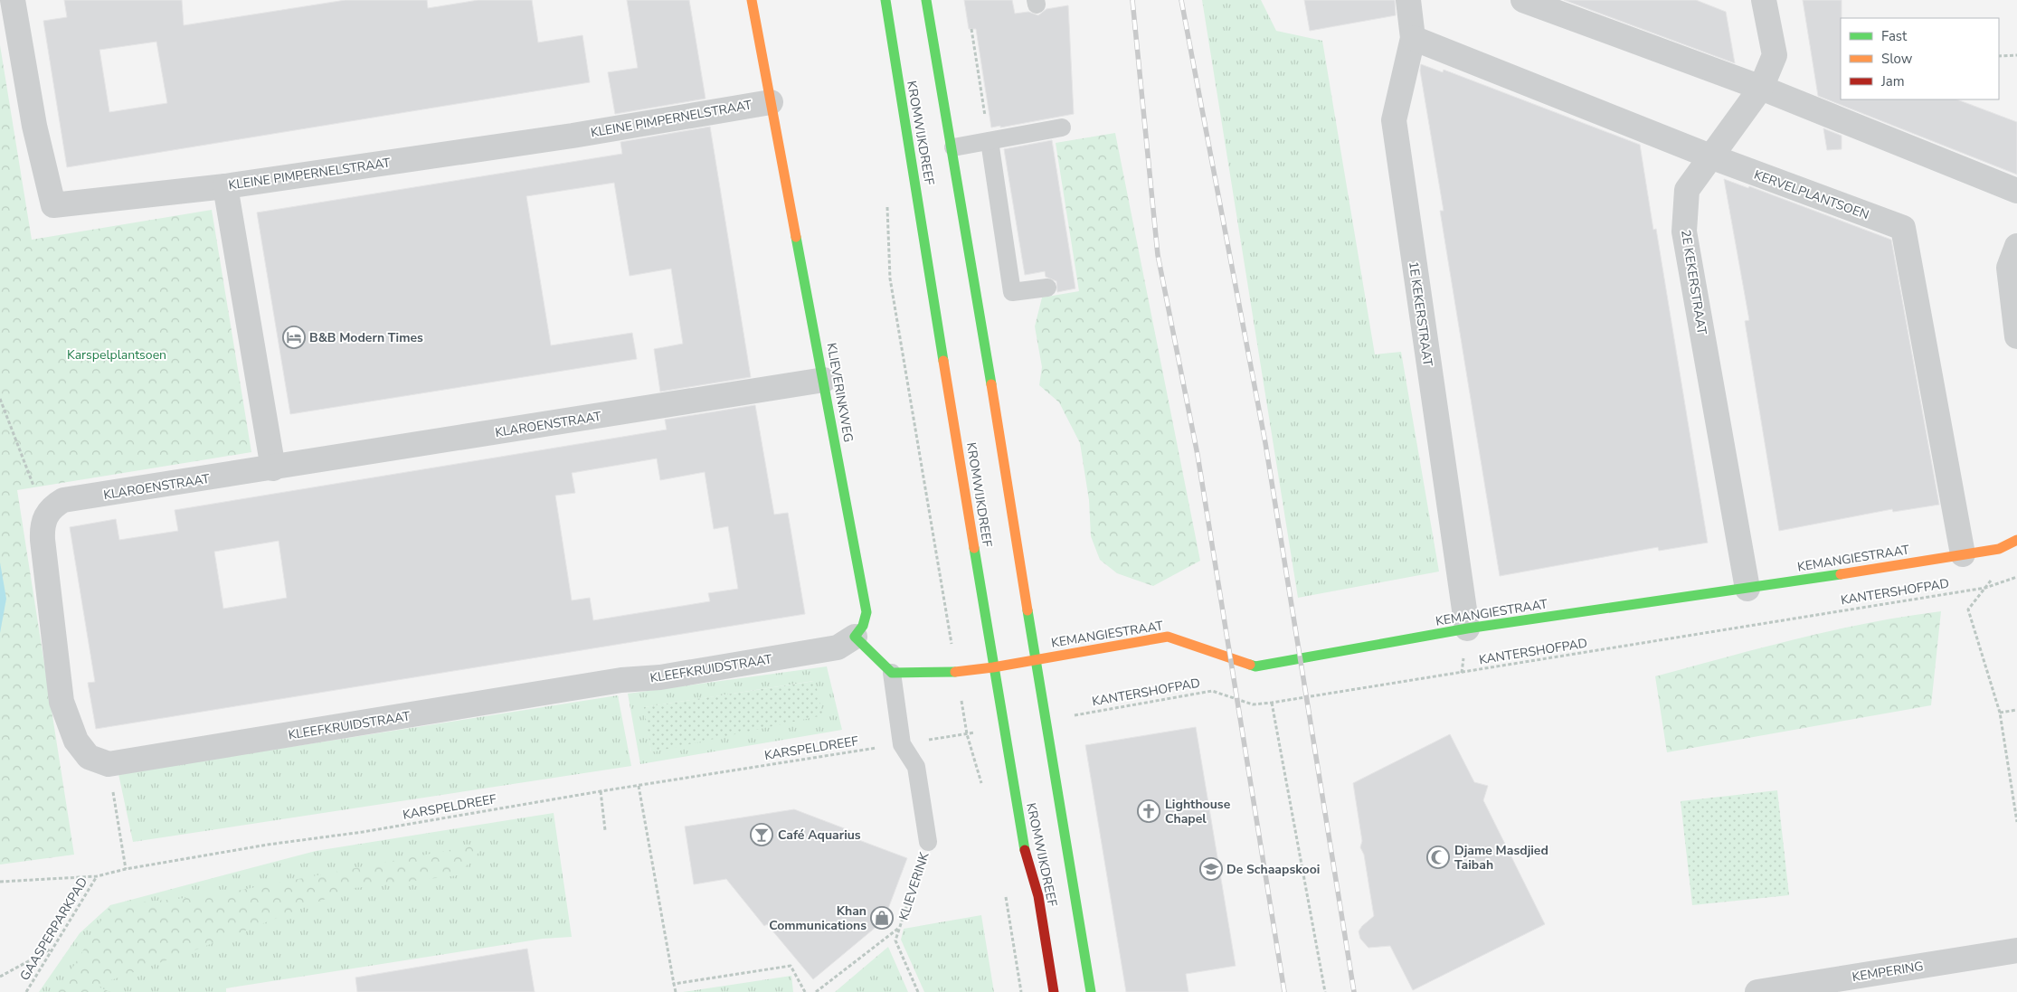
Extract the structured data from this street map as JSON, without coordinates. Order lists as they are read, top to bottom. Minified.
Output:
{"streets":{"main road":["KROMWIJKDREEF","KLIEVERINKWEG","KEMANGIESTRAAT"],"street":["KLEINE PIMPERNELSTRAAT","KERVELPLANTSOEN","2E KEKERSTRAAT","1E KEKERSTRAAT","KLAROENSTRAAT","KLEEFKRUIDSTRAAT","KEMPERING"],"lane":["KLIEVERINK"],"path":["KANTERSHOFPAD","KARSPELDREEF","GAASPERPARKPAD"]},"crossings":[["KLEINE PIMPERNELSTRAAT","KLIEVERINKWEG"],["KROMWIJKDREEF","KEMANGIESTRAAT"],["KERVELPLANTSOEN","2E KEKERSTRAAT"],["KERVELPLANTSOEN","1E KEKERSTRAAT"],["KERVELPLANTSOEN","KEMANGIESTRAAT"],["2E KEKERSTRAAT","KEMANGIESTRAAT"],["1E KEKERSTRAAT","KEMANGIESTRAAT"],["KLIEVERINKWEG","KLAROENSTRAAT"],["KLIEVERINKWEG","KLEEFKRUIDSTRAAT"],["KARSPELDREEF","KLIEVERINK"],["KARSPELDREEF","GAASPERPARKPAD"]],"parks":["Karspelplantsoen"],"places":{"hotel":["B&B Modern Times"],"church":["Lighthouse Chapel"],"bar":["Café Aquarius"],"mosque":["Djame Masdjied Taibah"],"school or university":["De Schaapskooi"],"shop":["Khan Communications"]},"legend":["Fast","Slow","Jam"]}
